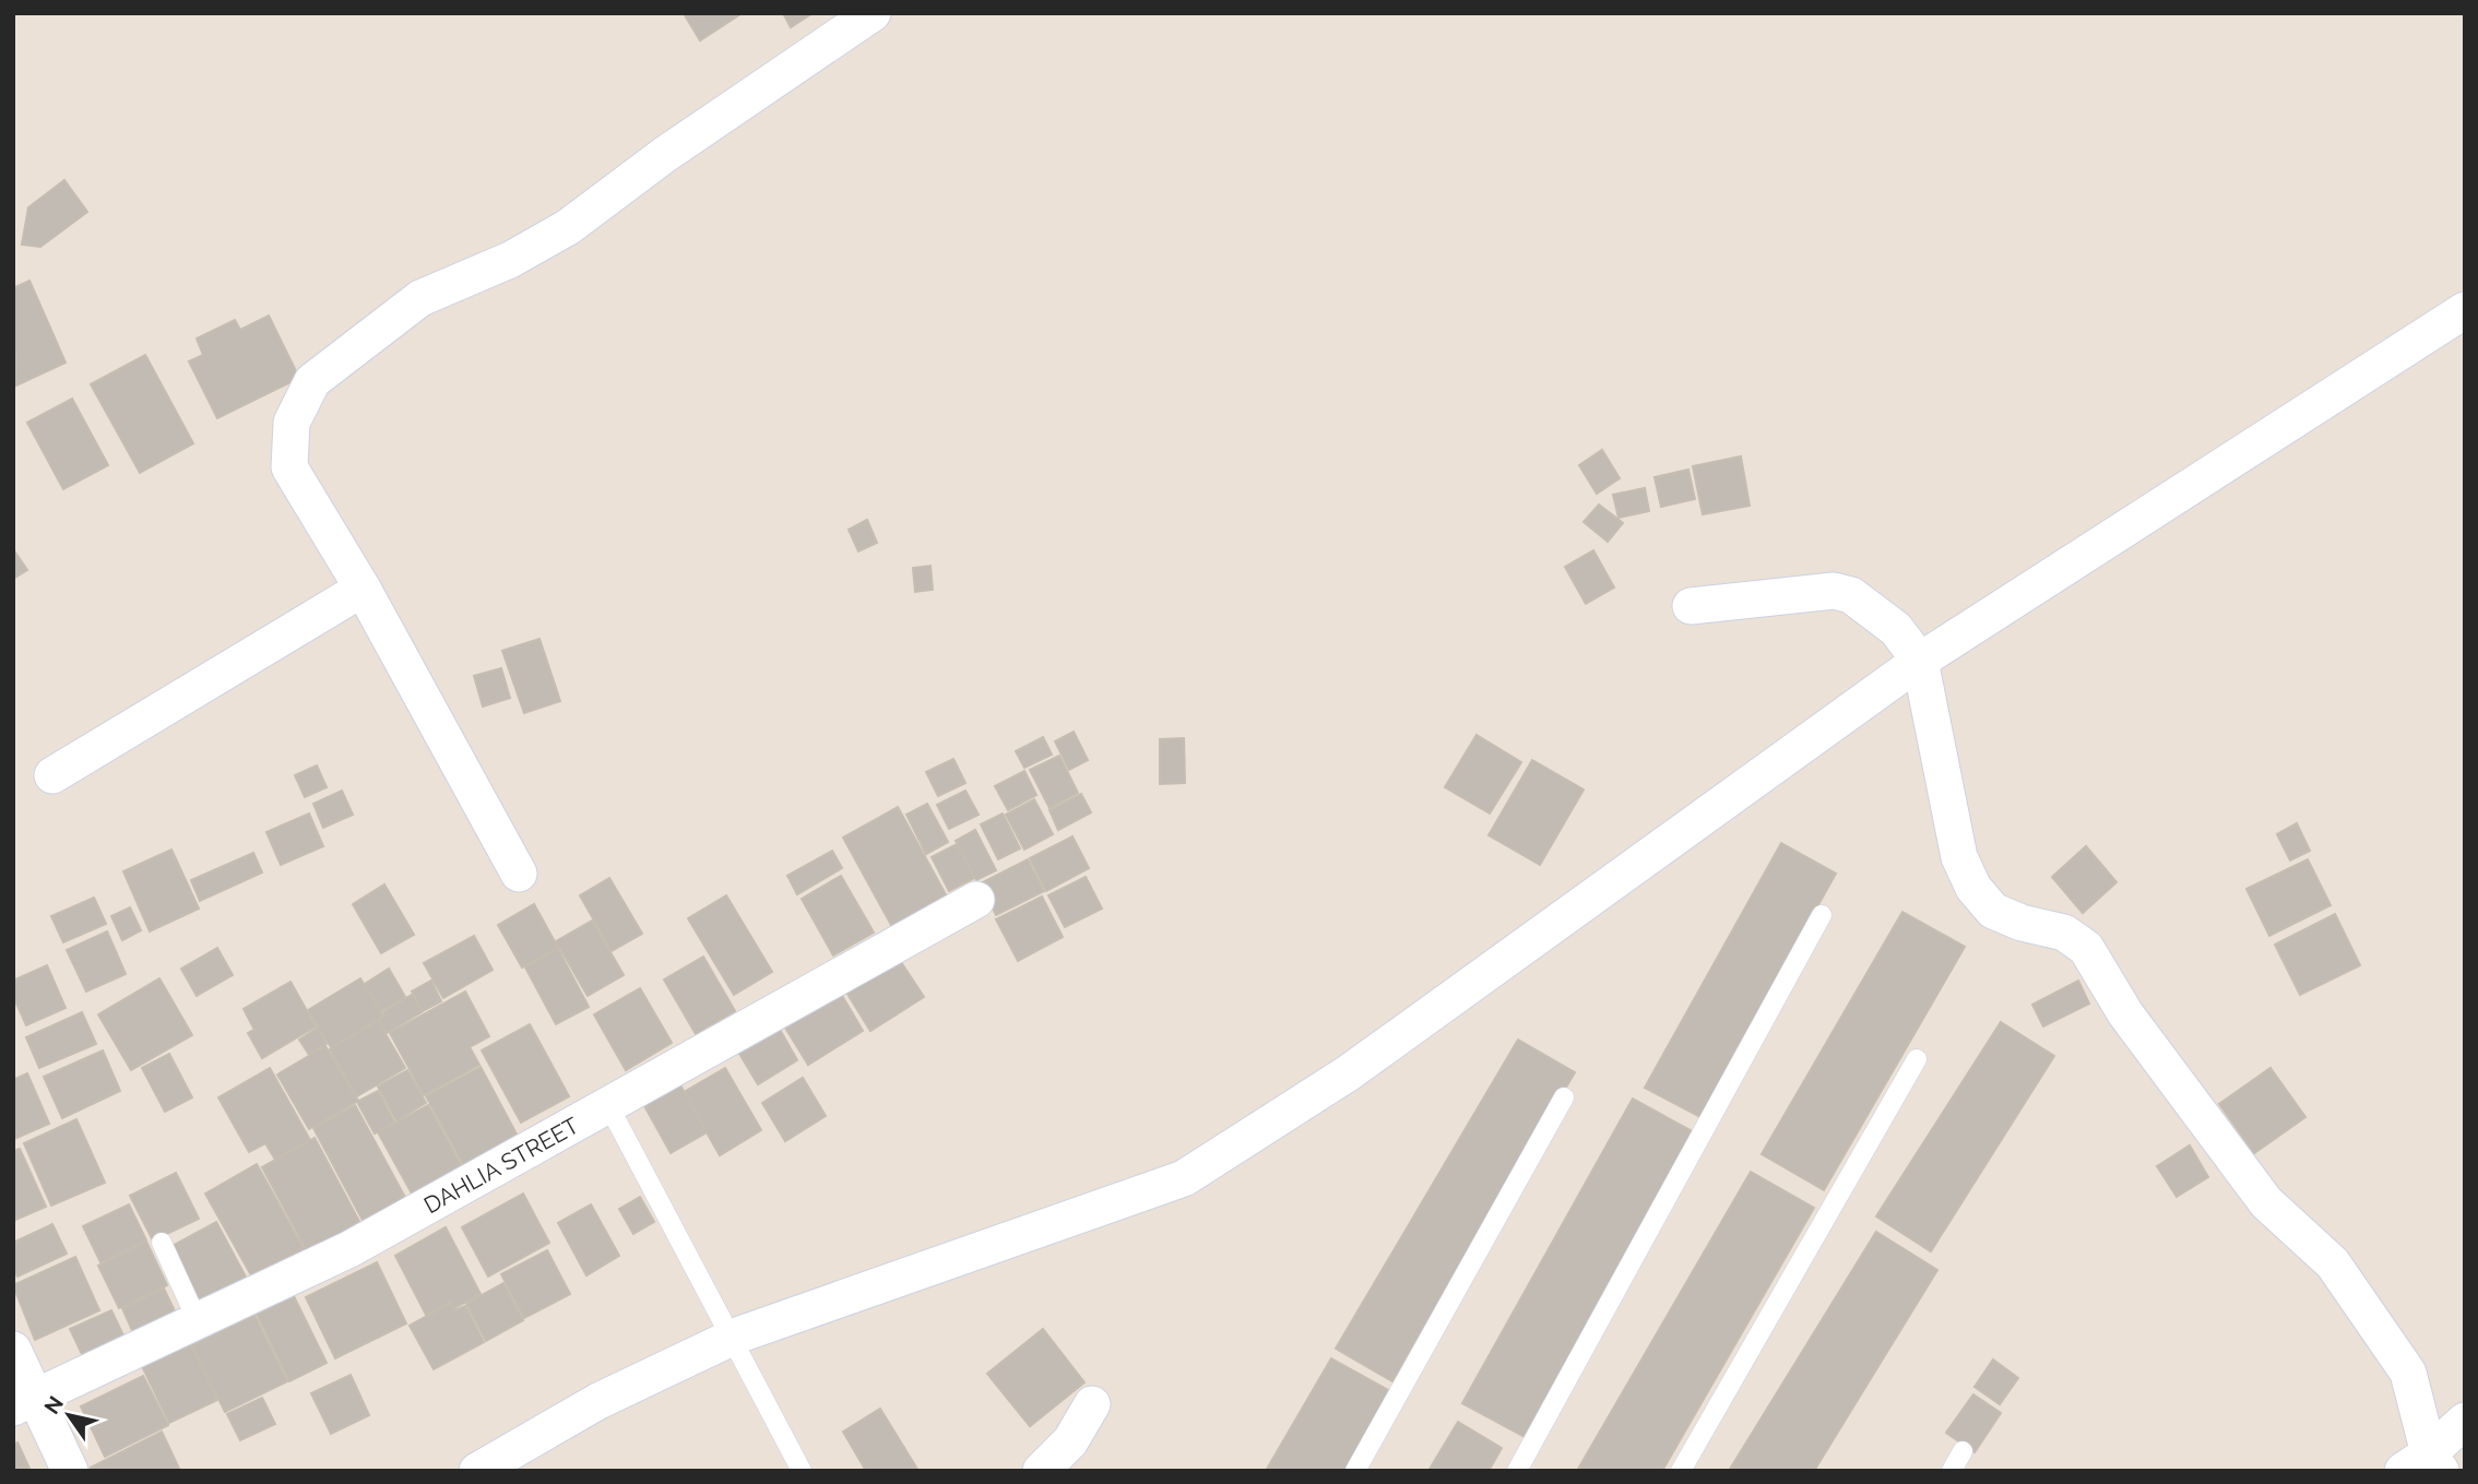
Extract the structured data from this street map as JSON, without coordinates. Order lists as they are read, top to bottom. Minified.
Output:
{"streets":{"street":["DAHLIA STREET"]},"north":"top left"}
